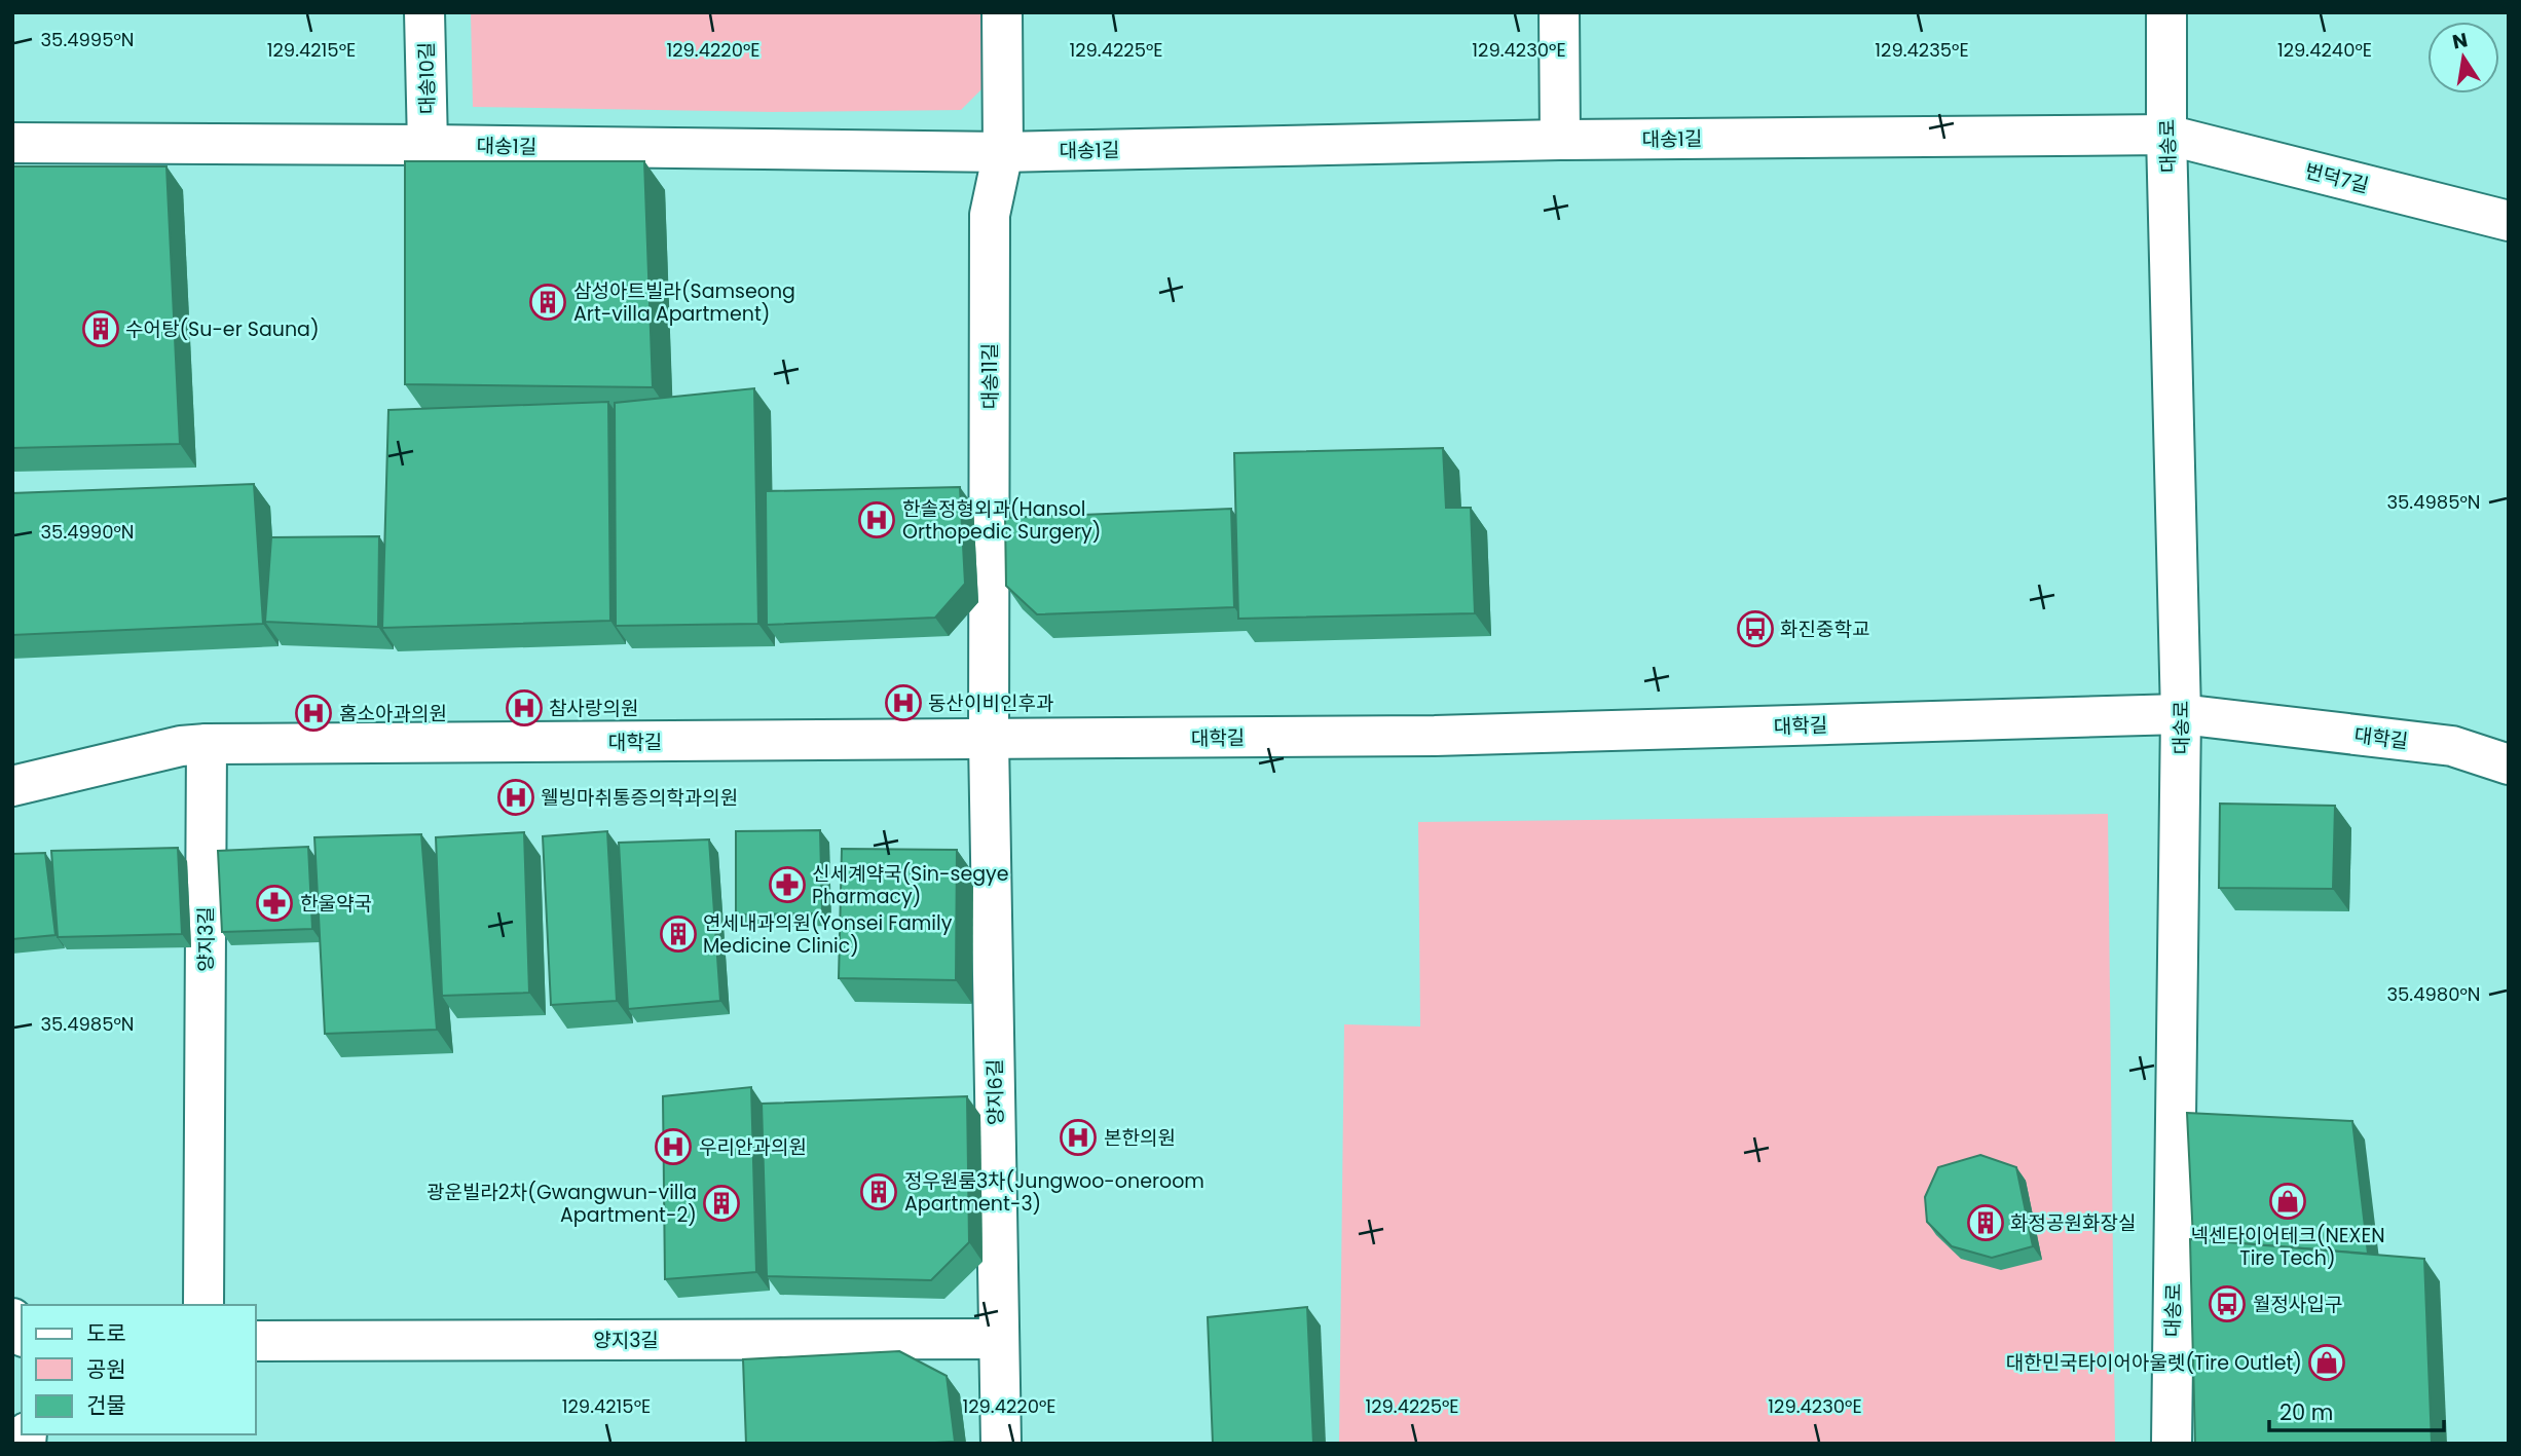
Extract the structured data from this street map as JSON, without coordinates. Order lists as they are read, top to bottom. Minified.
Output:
{"streets":{"street":["대송10길","대송1길","대송로","번덕7길","대송11길","대학길","양지3길","양지6길"]},"crossings":[["대송10길","대송1길"],["대송1길","대송로"],["대송1길","번덕7길"],["대송1길","대송11길"],["대송로","번덕7길"],["대송로","대학길"],["대송11길","대학길"],["대송11길","양지6길"],["대학길","양지3길"],["대학길","양지6길"],["양지3길","양지6길"]],"places":{"building":["삼성아트빌라(Samseong Art-villa Apartment)","수어탕(Su-er Sauna)","연세내과의원(Yonsei Family Medicine Clinic)","정우원룸3차(Jungwoo-oneroom Apartment-3)","광운빌라2차(Gwangwun-villa Apartment-2)","화정공원화장실"],"hospital":["한솔정형외과(Hansol Orthopedic Surgery)","동산이비인후과","참사랑의원","홈소아과의원","웰빙마취통증의학과의원","본한의원","우리안과의원"],"bus stop":["화진중학교","월정사입구"],"pharmacy":["신세계약국(Sin-segye Pharmacy)","한울약국"],"shop":["넥센타이어테크(NEXEN Tire Tech)","대한민국타이어아울렛(Tire Outlet)"]},"legend":["도로","공원","건물"],"scale_bar":"20 m","north":"top","coordinates":["35.4995°N","129.4215°E","129.4220°E","129.4225°E","129.4230°E","129.4235°E","129.4240°E","35.4985°N","35.4990°N","35.4980°N"]}
